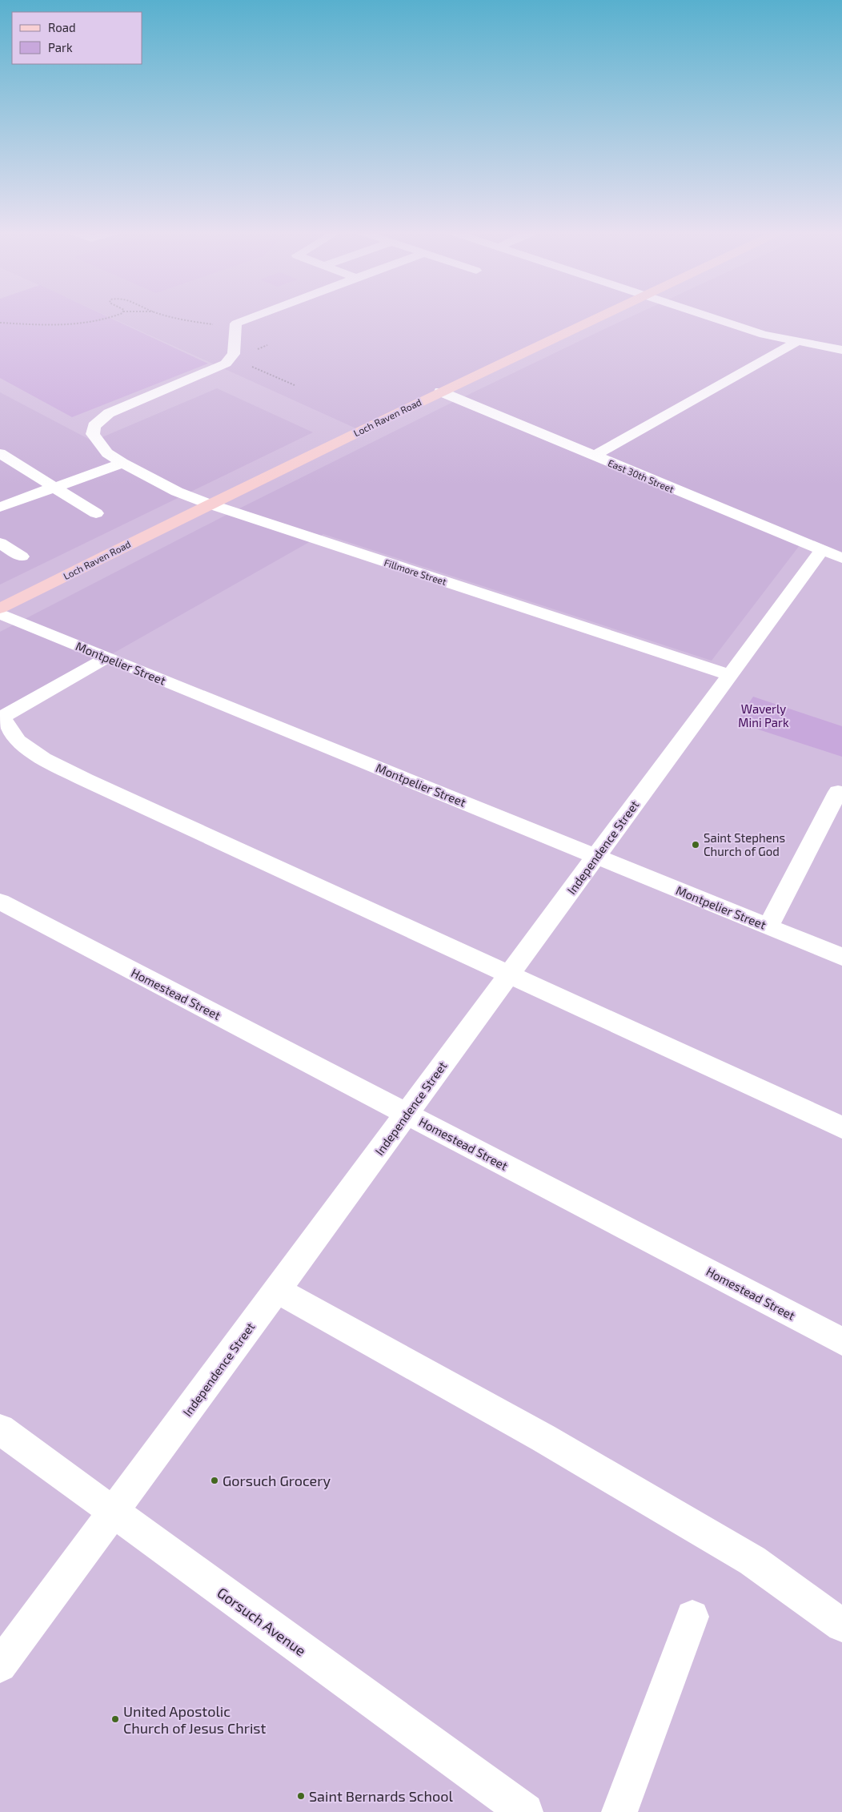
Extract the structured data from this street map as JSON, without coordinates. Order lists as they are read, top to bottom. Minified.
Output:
{"streets":{"main road":["Loch Raven Road"],"street":["East 30th Street","Fillmore Street","Montpelier Street","Independence Street","Homestead Street","Gorsuch Avenue"]},"crossings":[["Loch Raven Road","East 30th Street"],["Loch Raven Road","Fillmore Street"],["East 30th Street","Independence Street"],["Fillmore Street","Independence Street"],["Montpelier Street","Independence Street"],["Independence Street","Homestead Street"],["Independence Street","Gorsuch Avenue"]],"parks":["Waverly Mini Park"],"places":["Saint Stephens Church of God","Gorsuch Grocery","United Apostolic Church of Jesus Christ","Saint Bernards School"],"legend":["Road","Park"]}
